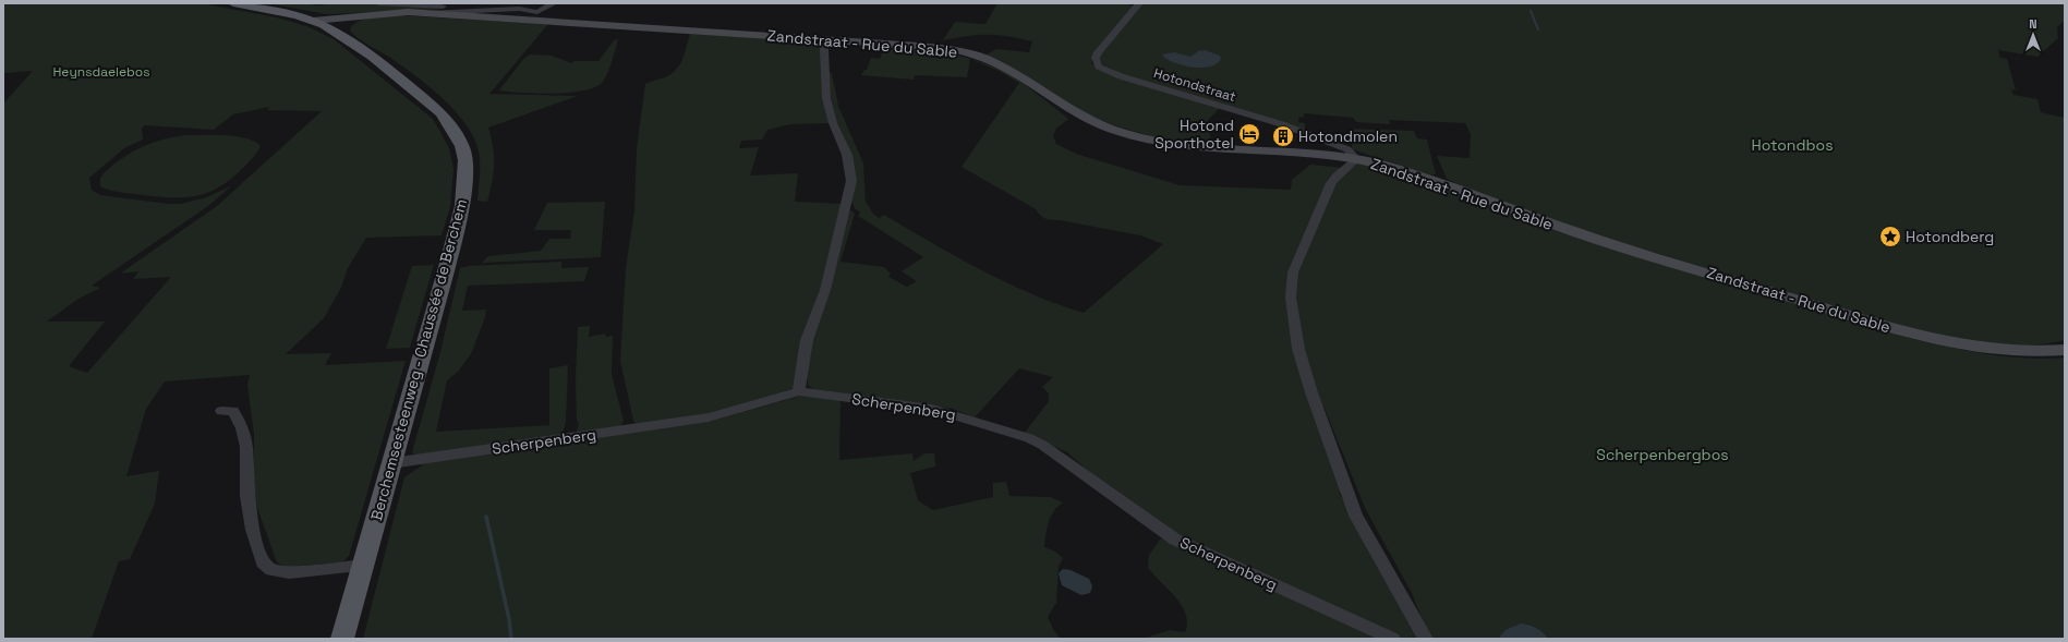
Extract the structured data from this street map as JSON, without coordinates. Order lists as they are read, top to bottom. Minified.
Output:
{"streets":{"main road":["Zandstraat - Rue du Sable","Berchemsesteenweg - Chaussée de Berchem"],"street":["Hotondstraat","Scherpenberg"]},"crossings":[["Zandstraat - Rue du Sable","Hotondstraat"],["Zandstraat - Rue du Sable","Berchemsesteenweg - Chaussée de Berchem"],["Berchemsesteenweg - Chaussée de Berchem","Scherpenberg"]],"parks":["Heynsdaelebos","Hotondbos","Scherpenbergbos"],"places":{"hotel":["Hotond Sporthotel"],"building":["Hotondmolen"],"place":["Hotondberg"]},"north":"top"}
